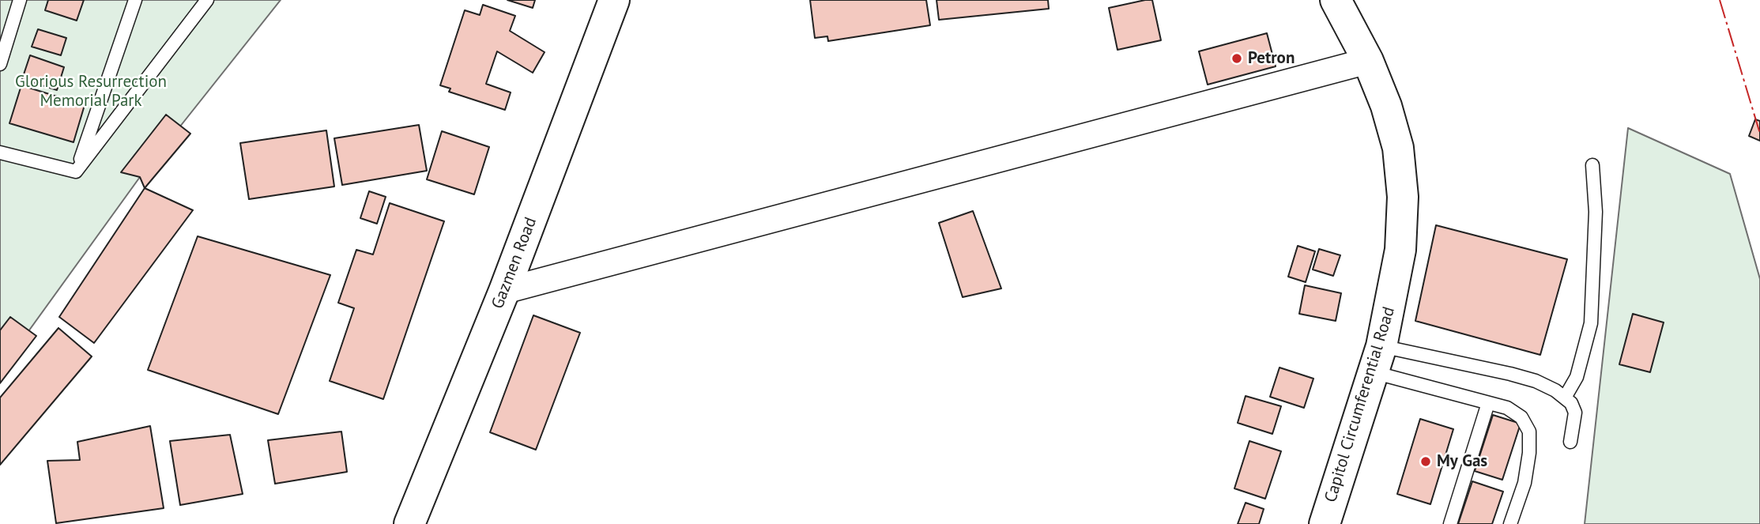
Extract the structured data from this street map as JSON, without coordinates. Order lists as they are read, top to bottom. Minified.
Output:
{"streets":{"street":["Gazmen Road","Capitol Circumferential Road"]},"parks":["Glorious Resurrection Memorial Park"],"places":["Petron","My Gas"]}
